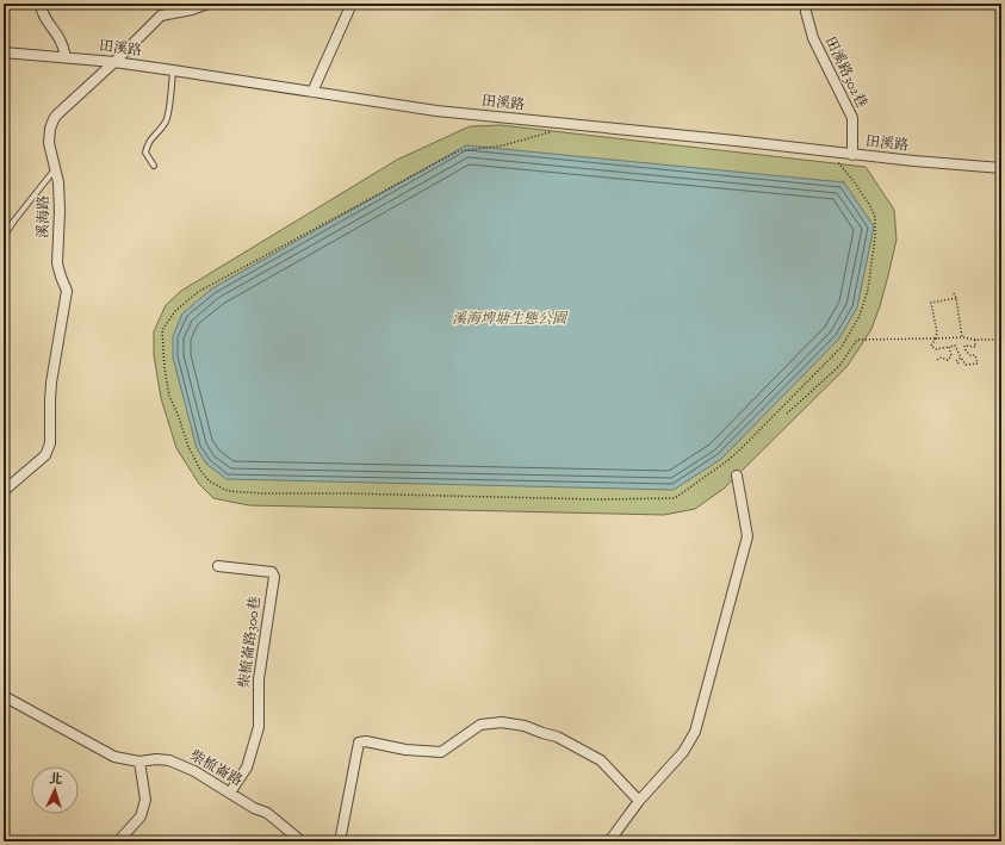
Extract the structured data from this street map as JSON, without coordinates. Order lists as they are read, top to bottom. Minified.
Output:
{"streets":{"street":["田溪路","田溪路302巷","溪海路","柴梳崙路300巷","柴梳崙路"]},"crossings":[["田溪路","田溪路302巷"],["田溪路","溪海路"],["柴梳崙路300巷","柴梳崙路"]],"parks":["溪海埤塘生態公園"],"north":"top"}
